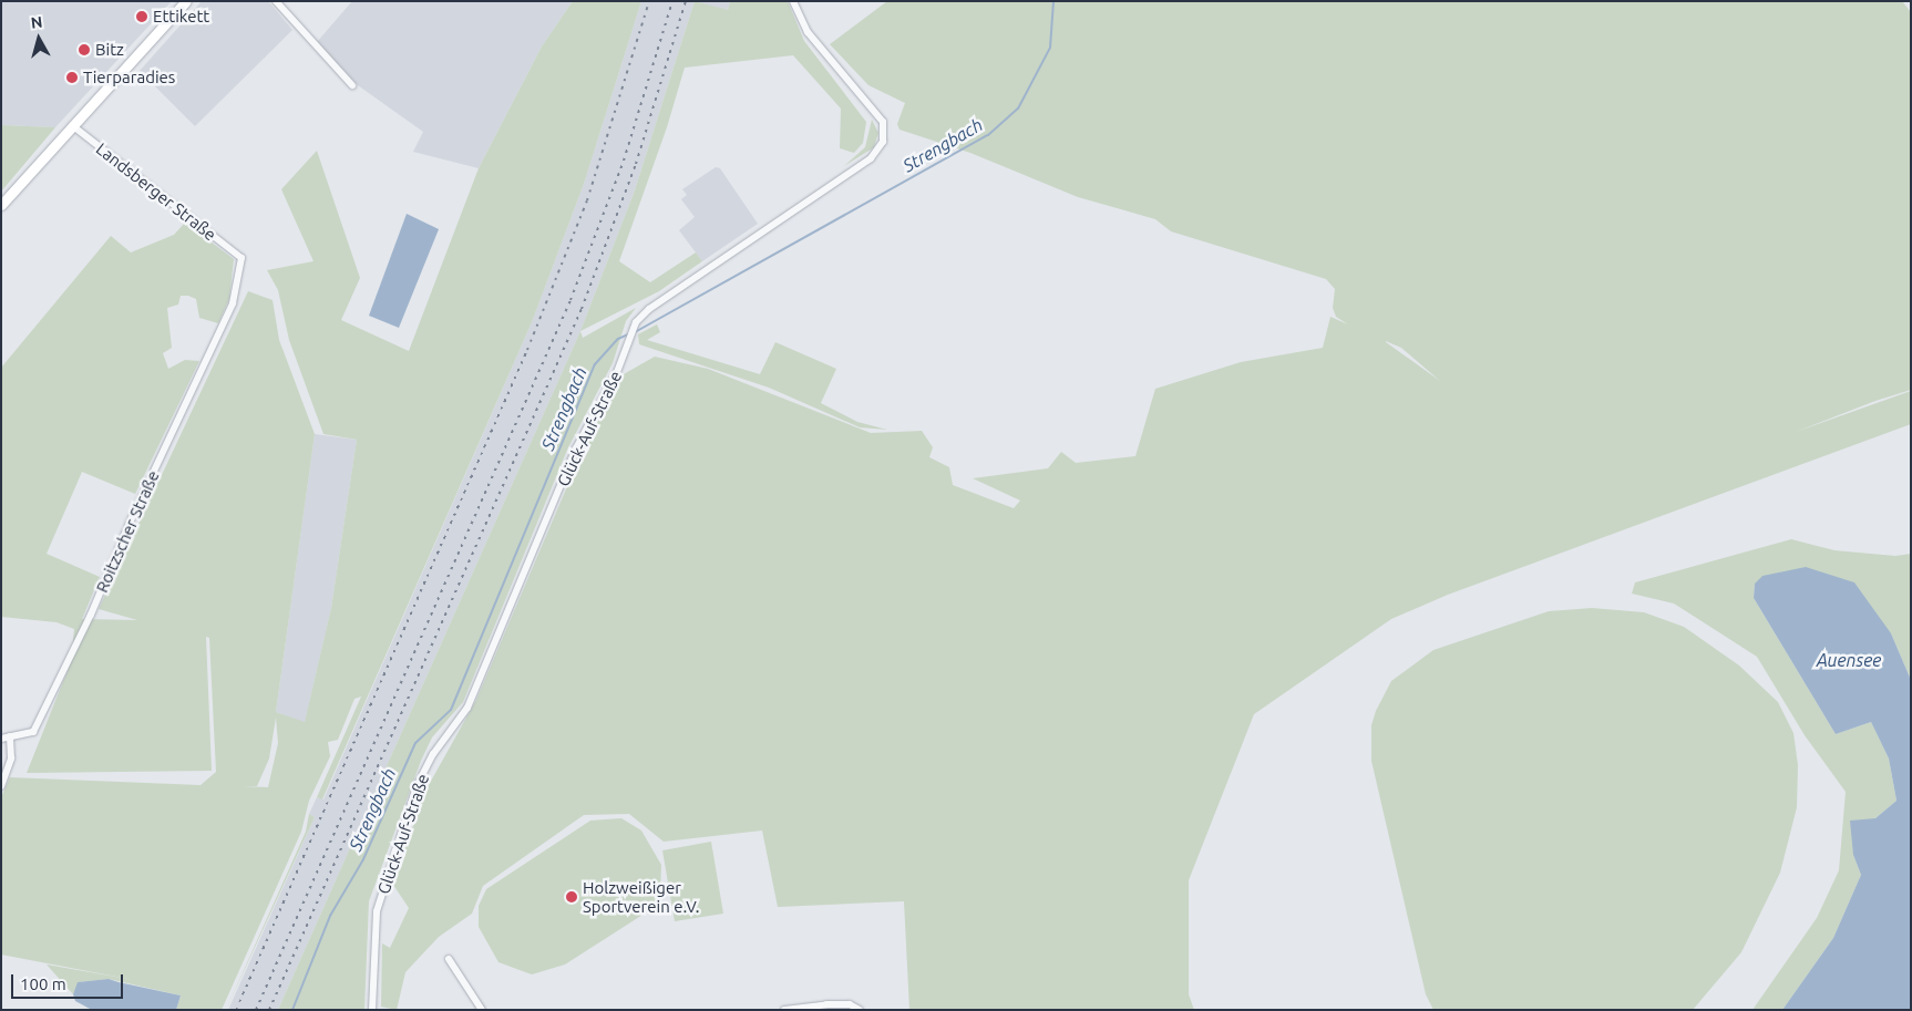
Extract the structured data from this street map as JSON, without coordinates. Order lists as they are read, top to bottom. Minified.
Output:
{"streets":{"street":["Landsberger Straße","Glück-Auf-Straße","Roitzscher Straße"]},"crossings":[["Landsberger Straße","Roitzscher Straße"]],"water":["Strengbach","Auensee"],"places":["Ettikett","Bitz","Tierparadies","Holzweißiger Sportverein e.V."],"scale_bar":"100 m","north":"top"}
